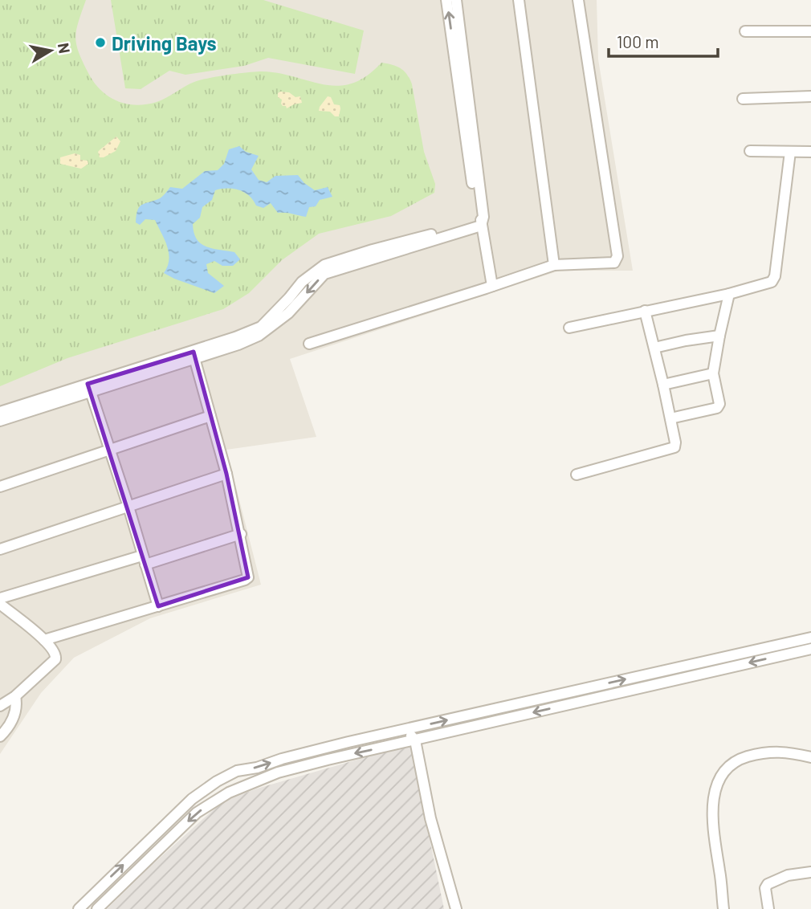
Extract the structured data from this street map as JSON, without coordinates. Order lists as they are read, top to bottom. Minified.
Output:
{"places":["Driving Bays"],"scale_bar":"100 m","north":"right"}
